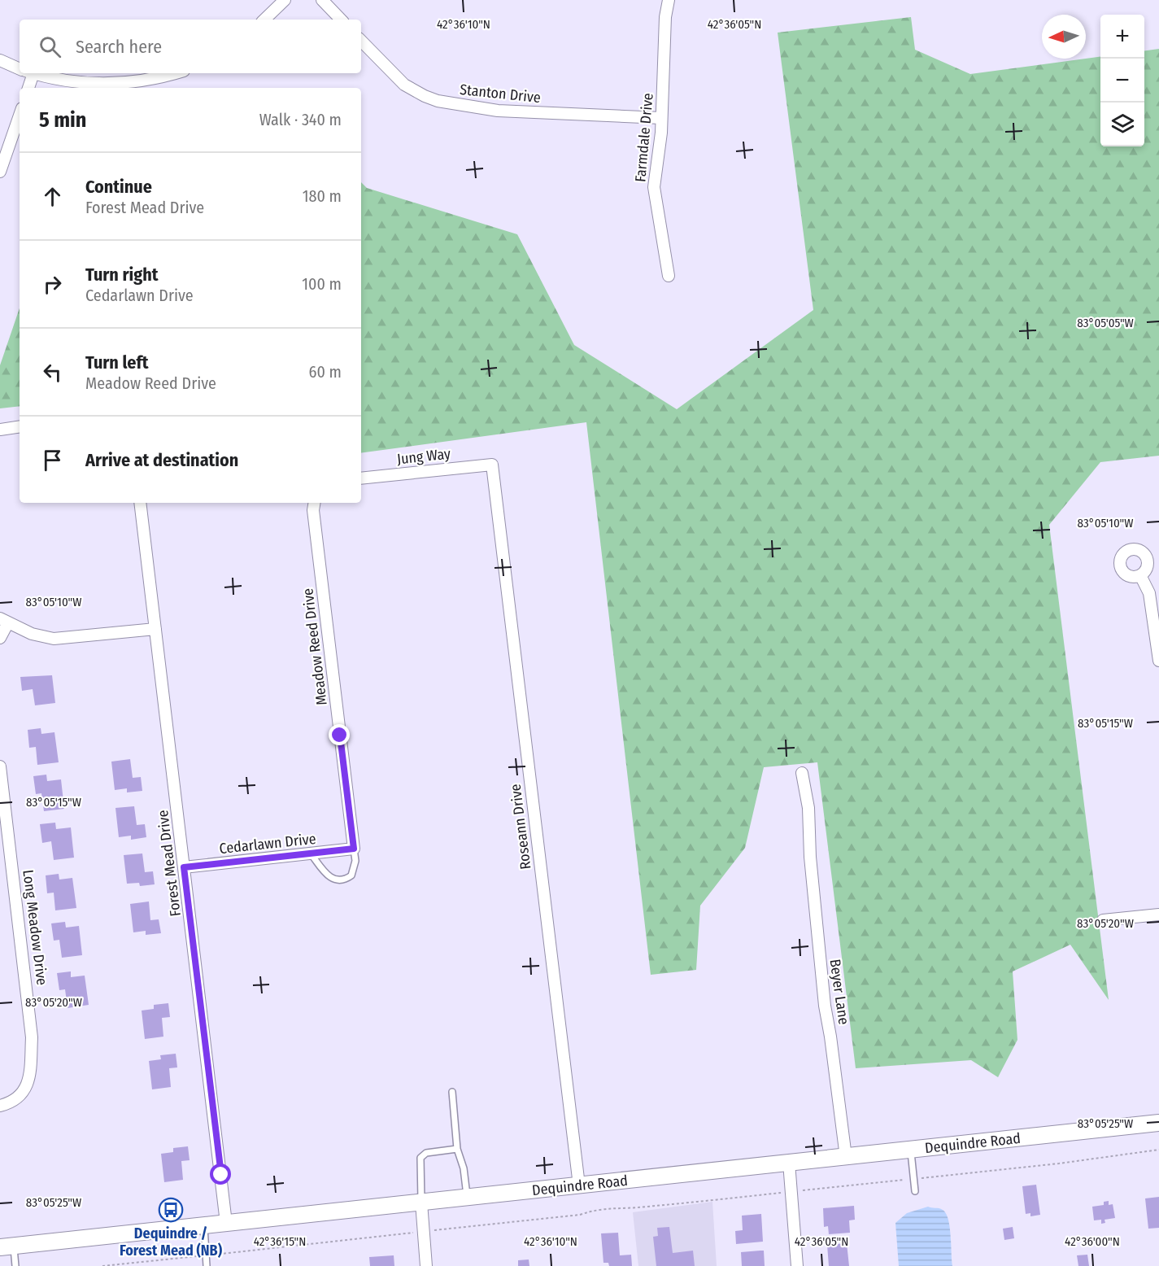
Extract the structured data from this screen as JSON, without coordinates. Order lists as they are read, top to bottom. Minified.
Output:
{"streets":{"main road":["Dequindre Road"],"street":["Stanton Drive","Farmdale Drive","Jung Way","Meadow Reed Drive","Roseann Drive","Cedarlawn Drive","Forest Mead Drive","Long Meadow Drive","Beyer Lane"]},"crossings":[["Stanton Drive","Farmdale Drive"],["Jung Way","Roseann Drive"],["Meadow Reed Drive","Cedarlawn Drive"],["Roseann Drive","Dequindre Road"],["Cedarlawn Drive","Forest Mead Drive"],["Forest Mead Drive","Dequindre Road"],["Beyer Lane","Dequindre Road"]],"places":{"bus stop":["Dequindre / Forest Mead (NB)"]},"north":"left","page":{"map_buttons":["+","−"],"search":"Search here","heading":["5 min","Walk · 340 m"],"list":[["Continue","Forest Mead Drive","180 m"],["Turn right","Cedarlawn Drive","100 m"],["Turn left","Meadow Reed Drive","60 m"],"Arrive at destination"]},"coordinates":["42°36'10\"N","42°36'05\"N","83°05'05\"W","83°05'10\"W","83°05'15\"W","83°05'20\"W","83°05'25\"W","42°36'15\"N","42°36'00\"N"]}
